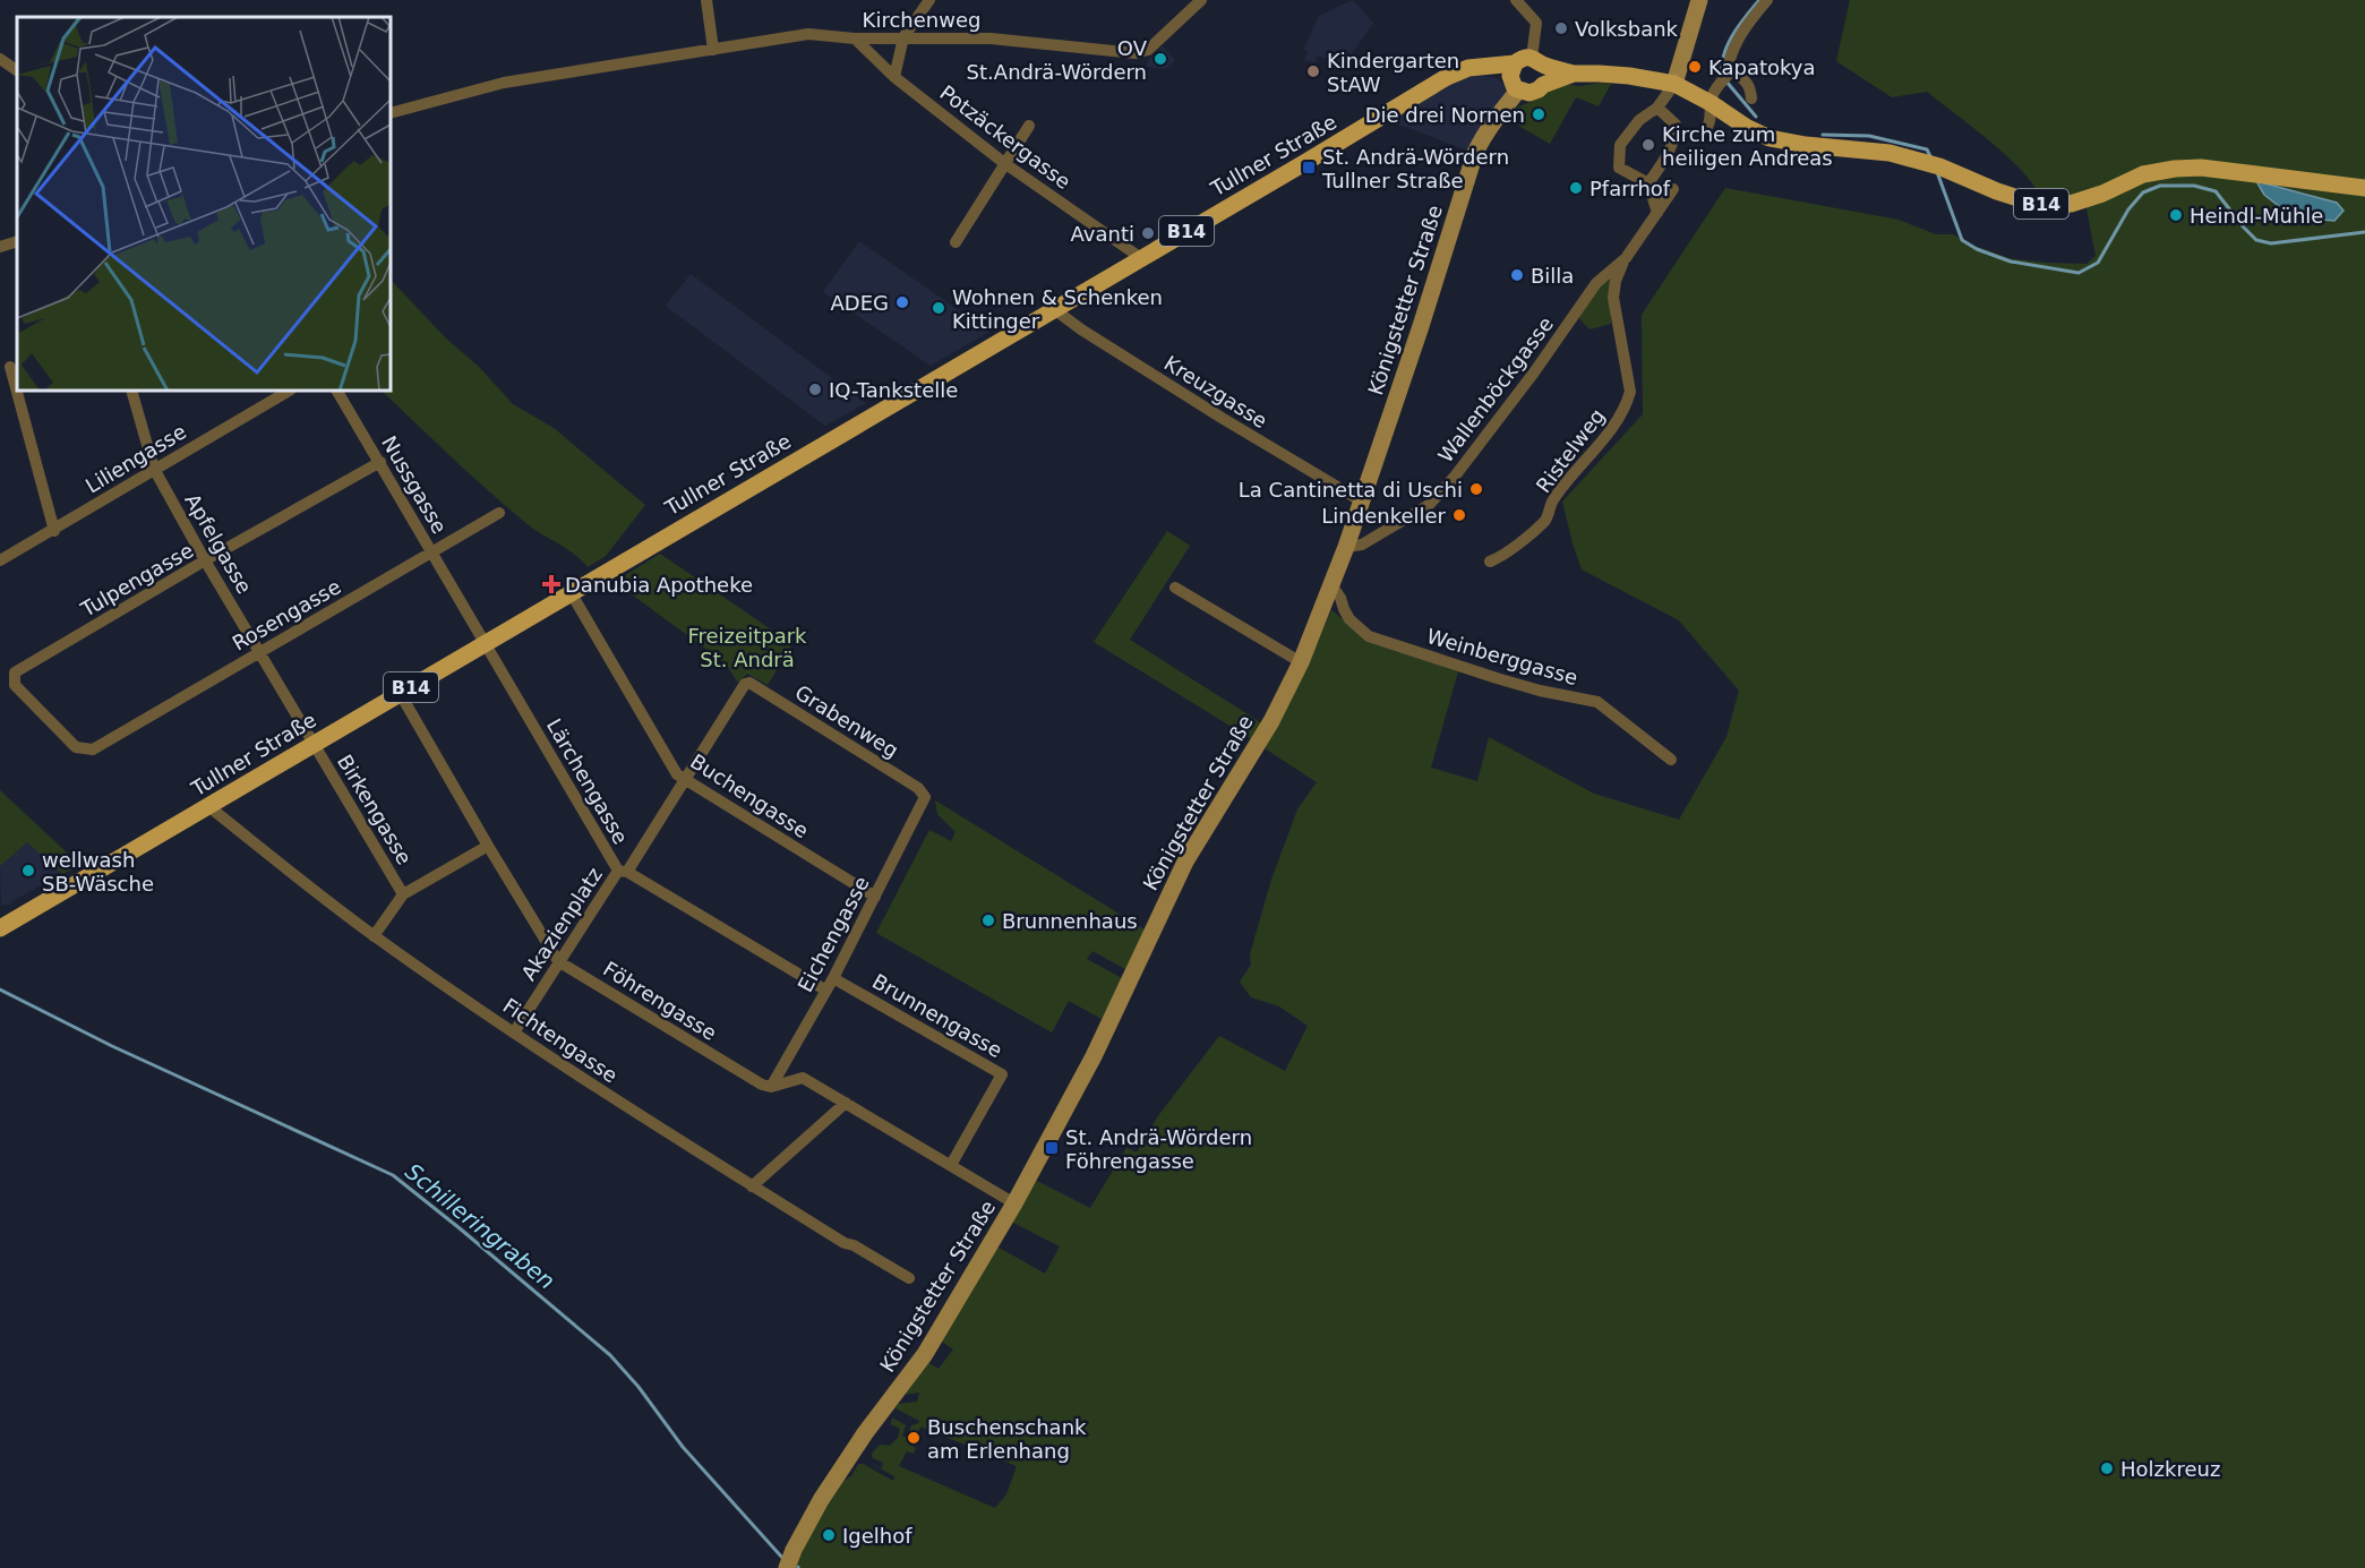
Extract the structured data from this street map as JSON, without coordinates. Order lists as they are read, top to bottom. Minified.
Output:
{"streets":{"main road":["Tullner Straße","B14","Königstetter Straße"],"street":["Kirchenweg","Potzäckergasse","Wallenböckgasse","Kreuzgasse","Ristelweg","Liliengasse","Nussgasse","Apfelgasse","Tulpengasse","Rosengasse","Weinberggasse","Grabenweg","Lärchengasse","Buchengasse","Birkengasse","Akazienplatz","Eichengasse","Föhrengasse","Brunnengasse","Fichtengasse"]},"crossings":[["Kirchenweg","Potzäckergasse"],["Potzäckergasse","Tullner Straße"],["Tullner Straße","B14"],["Tullner Straße","Königstetter Straße"],["Tullner Straße","Kreuzgasse"],["Tullner Straße","Nussgasse"],["Tullner Straße","Apfelgasse"],["Tullner Straße","Lärchengasse"],["Tullner Straße","Buchengasse"],["Tullner Straße","Birkengasse"],["Tullner Straße","Föhrengasse"],["Tullner Straße","Fichtengasse"],["B14","Königstetter Straße"],["Königstetter Straße","Wallenböckgasse"],["Königstetter Straße","Kreuzgasse"],["Königstetter Straße","Weinberggasse"],["Wallenböckgasse","Ristelweg"],["Liliengasse","Apfelgasse"],["Nussgasse","Tulpengasse"],["Nussgasse","Rosengasse"],["Nussgasse","Lärchengasse"],["Apfelgasse","Tulpengasse"],["Apfelgasse","Rosengasse"],["Apfelgasse","Birkengasse"],["Tulpengasse","Rosengasse"],["Grabenweg","Akazienplatz"],["Grabenweg","Eichengasse"],["Lärchengasse","Akazienplatz"],["Lärchengasse","Eichengasse"],["Buchengasse","Akazienplatz"],["Buchengasse","Eichengasse"],["Akazienplatz","Föhrengasse"],["Akazienplatz","Fichtengasse"],["Eichengasse","Föhrengasse"],["Eichengasse","Brunnengasse"]],"water":["Schilleringraben"],"parks":["Freizeitpark St. Andrä"],"places":{"other":["Volksbank","OV St.Andrä-Wördern","Kapatokya","Kindergarten StAW","Die drei Nornen","Kirche zum heiligen Andreas","Pfarrhof","Heindl-Mühle","Avanti","Billa","ADEG","Wohnen & Schenken Kittinger","IQ-Tankstelle","La Cantinetta di Uschi","Lindenkeller","wellwash SB-Wäsche","Brunnenhaus","Buschenschank am Erlenhang","Holzkreuz","Igelhof"],"transit":["St. Andrä-Wördern Tullner Straße","St. Andrä-Wördern Föhrengasse"],"health":["Danubia Apotheke"]}}
